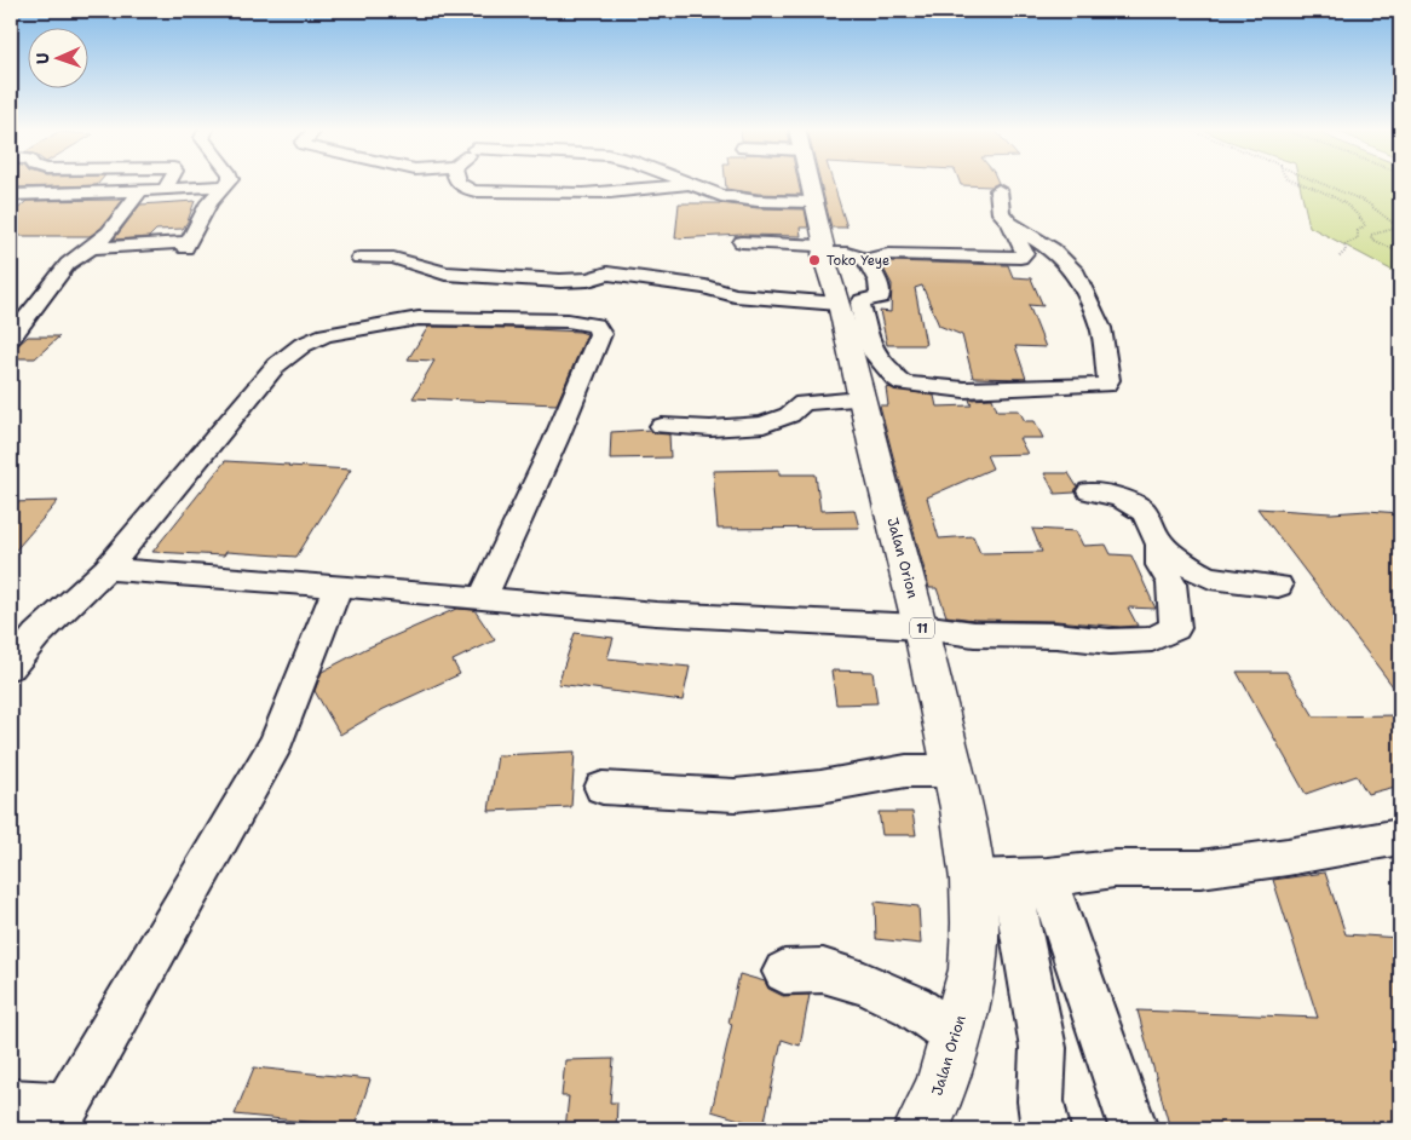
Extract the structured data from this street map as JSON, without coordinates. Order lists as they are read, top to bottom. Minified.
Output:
{"streets":{"highway":["Jalan Orion","11"]},"places":["Toko Yeye"],"north":"left"}
